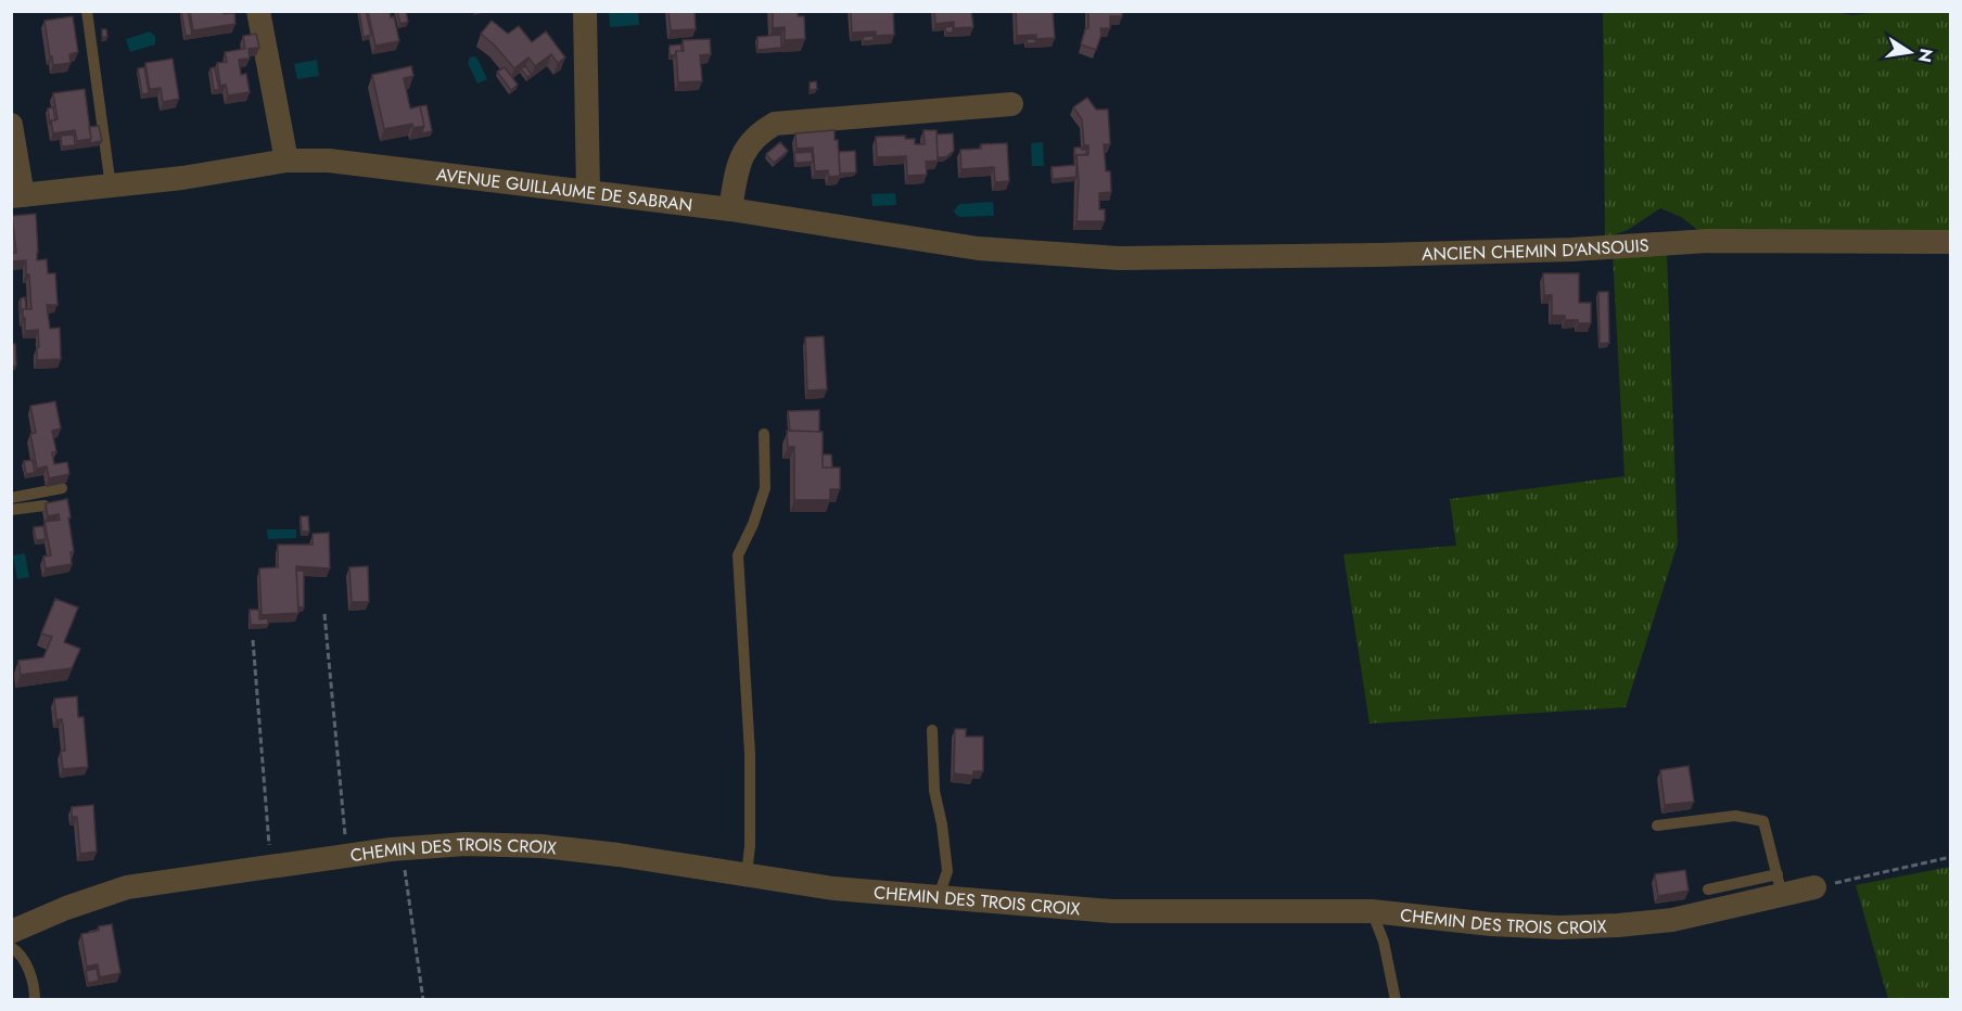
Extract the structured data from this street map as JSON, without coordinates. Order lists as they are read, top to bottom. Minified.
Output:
{"streets":{"street":["AVENUE GUILLAUME DE SABRAN","ANCIEN CHEMIN D'ANSOUIS","CHEMIN DES TROIS CROIX"]},"crossings":[["AVENUE GUILLAUME DE SABRAN","ANCIEN CHEMIN D'ANSOUIS"]],"north":"right"}
